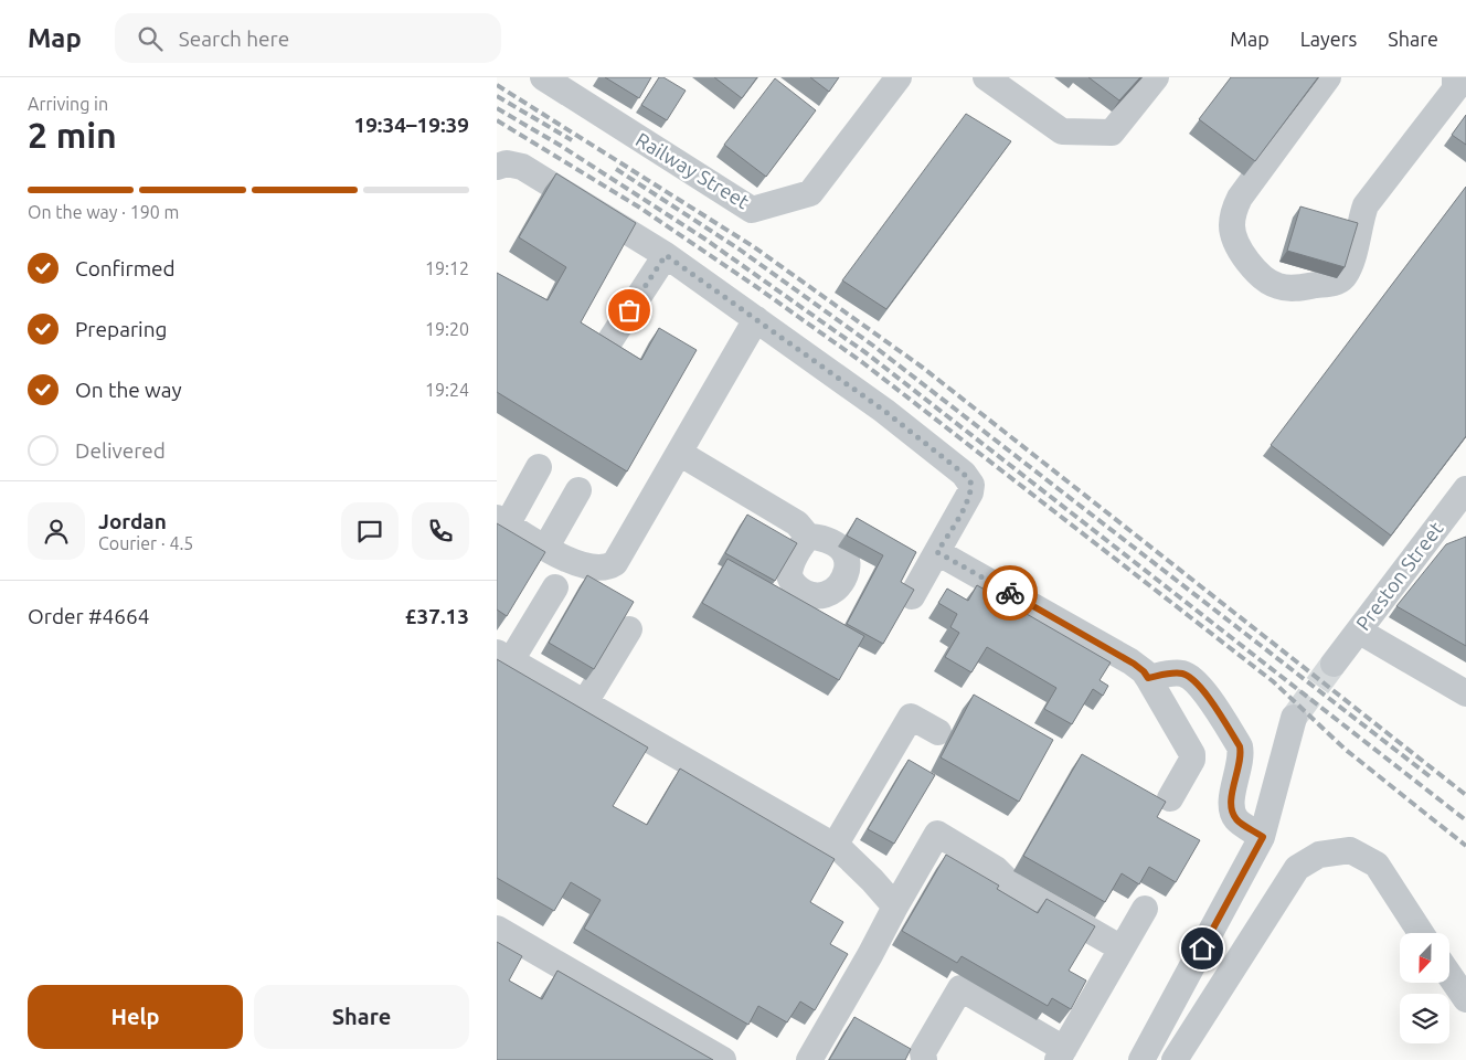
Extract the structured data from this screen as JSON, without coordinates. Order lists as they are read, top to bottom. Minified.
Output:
{"streets":{"street":["Railway Street","Preston Street"]},"north":"bottom","page":{"header":"Map","search":"Search here","nav":["Map","Layers","Share"],"heading":["2 min","Arriving in","19:34–19:39"],"panel":["Jordan","Courier · 4.5","Order #4664","£37.13"],"bar":"On the way · 190 m","list":[["Confirmed","19:12"],["Preparing","19:20"],["On the way","19:24"],"Delivered"],"buttons":["Help","Share"]}}
